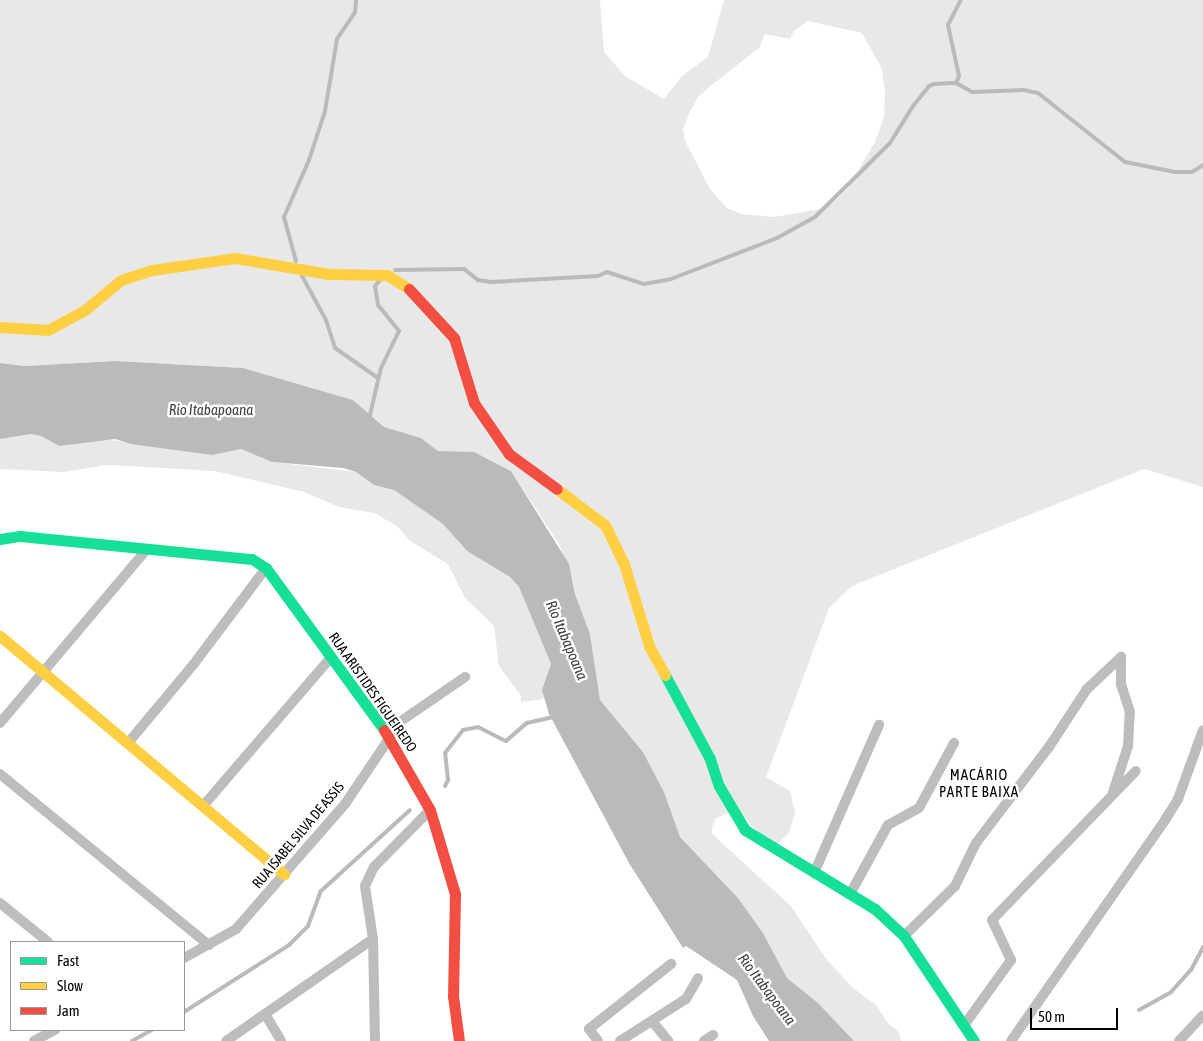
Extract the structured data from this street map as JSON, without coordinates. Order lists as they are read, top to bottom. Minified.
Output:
{"streets":{"street":["RUA ARISTIDES FIGUEIREDO","RUA ISABEL SILVA DE ASSIS"]},"crossings":[["RUA ARISTIDES FIGUEIREDO","RUA ISABEL SILVA DE ASSIS"]],"districts":["MACÁRIO PARTE BAIXA"],"water":["Rio Itabapoana"],"legend":["Fast","Slow","Jam"],"scale_bar":"50 m"}
